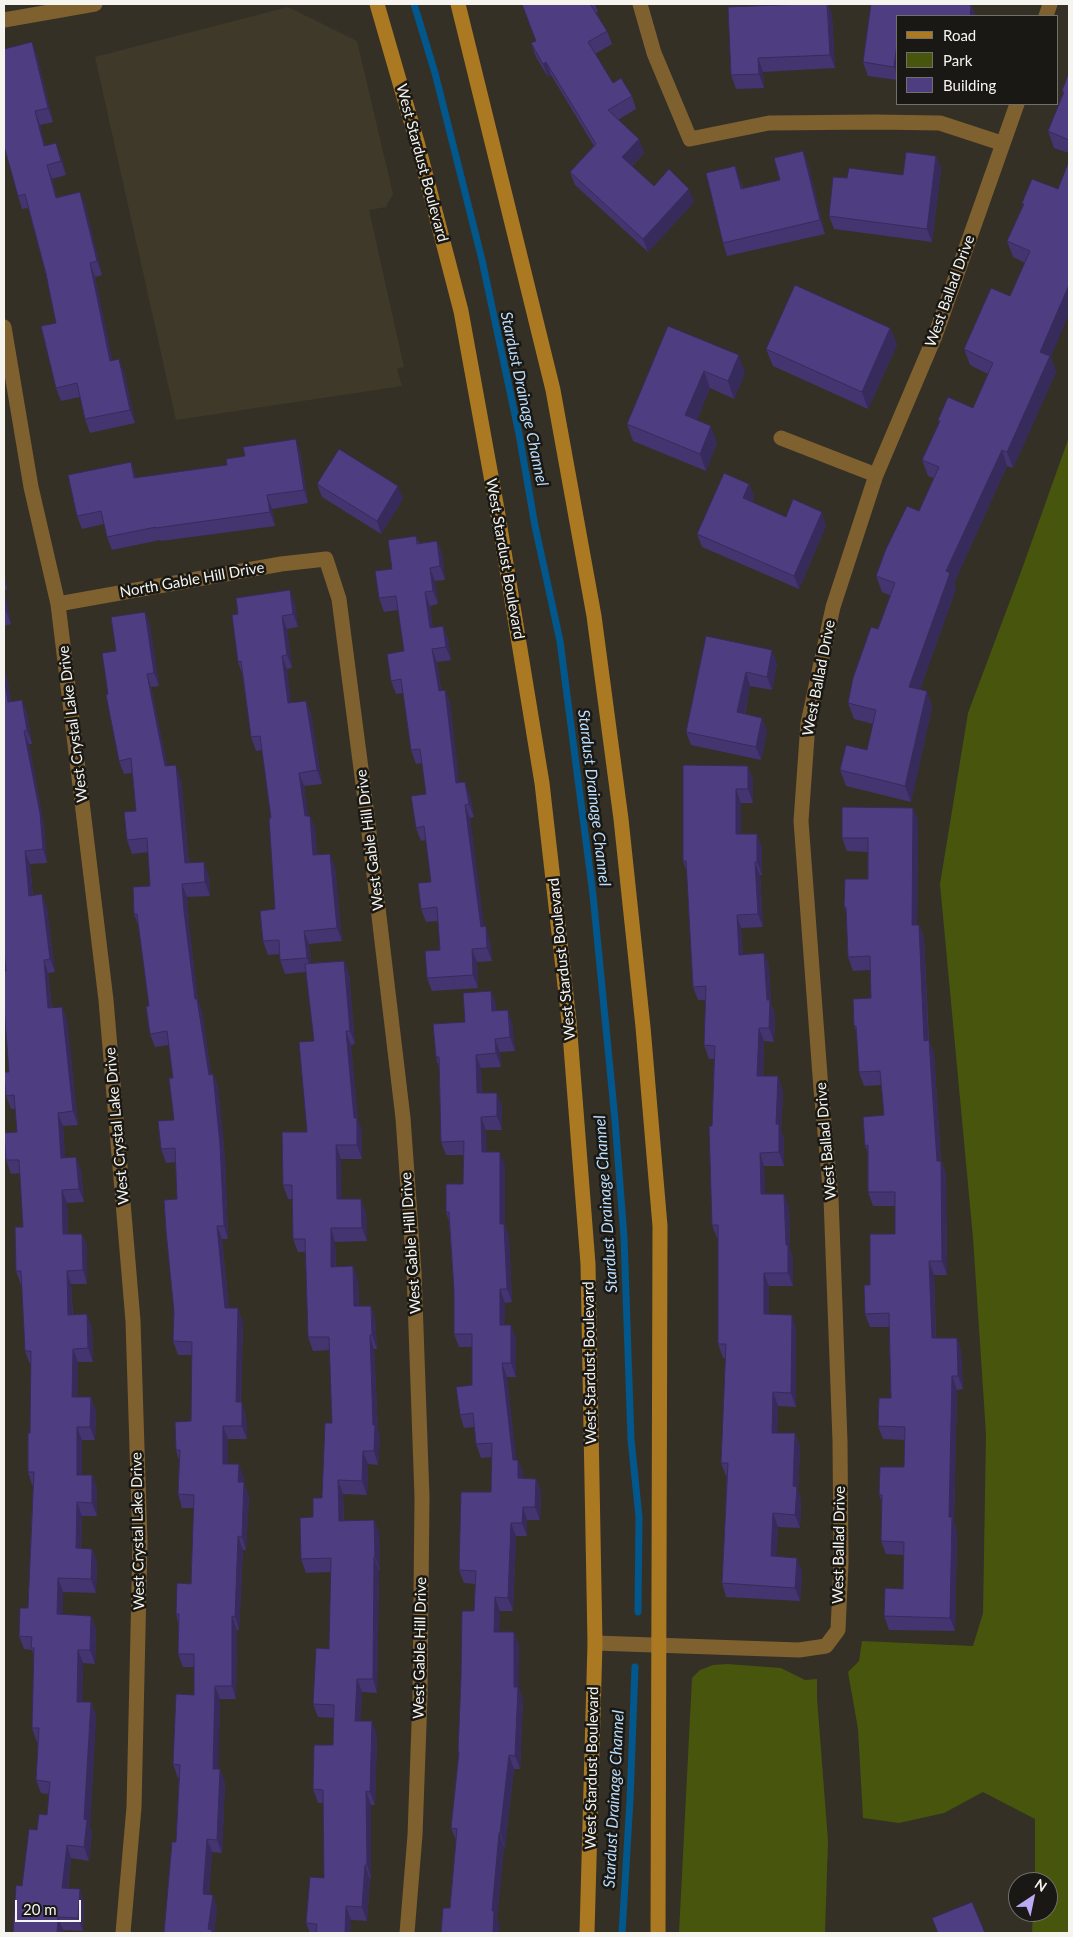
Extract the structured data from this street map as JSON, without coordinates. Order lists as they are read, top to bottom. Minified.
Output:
{"streets":{"street":["West Stardust Boulevard","West Ballad Drive","North Gable Hill Drive","West Crystal Lake Drive","West Gable Hill Drive"]},"crossings":[["West Stardust Boulevard","West Ballad Drive"],["North Gable Hill Drive","West Crystal Lake Drive"],["North Gable Hill Drive","West Gable Hill Drive"]],"water":["Stardust Drainage Channel"],"legend":["Road","Park","Building"],"scale_bar":"20 m","north":"top right"}
